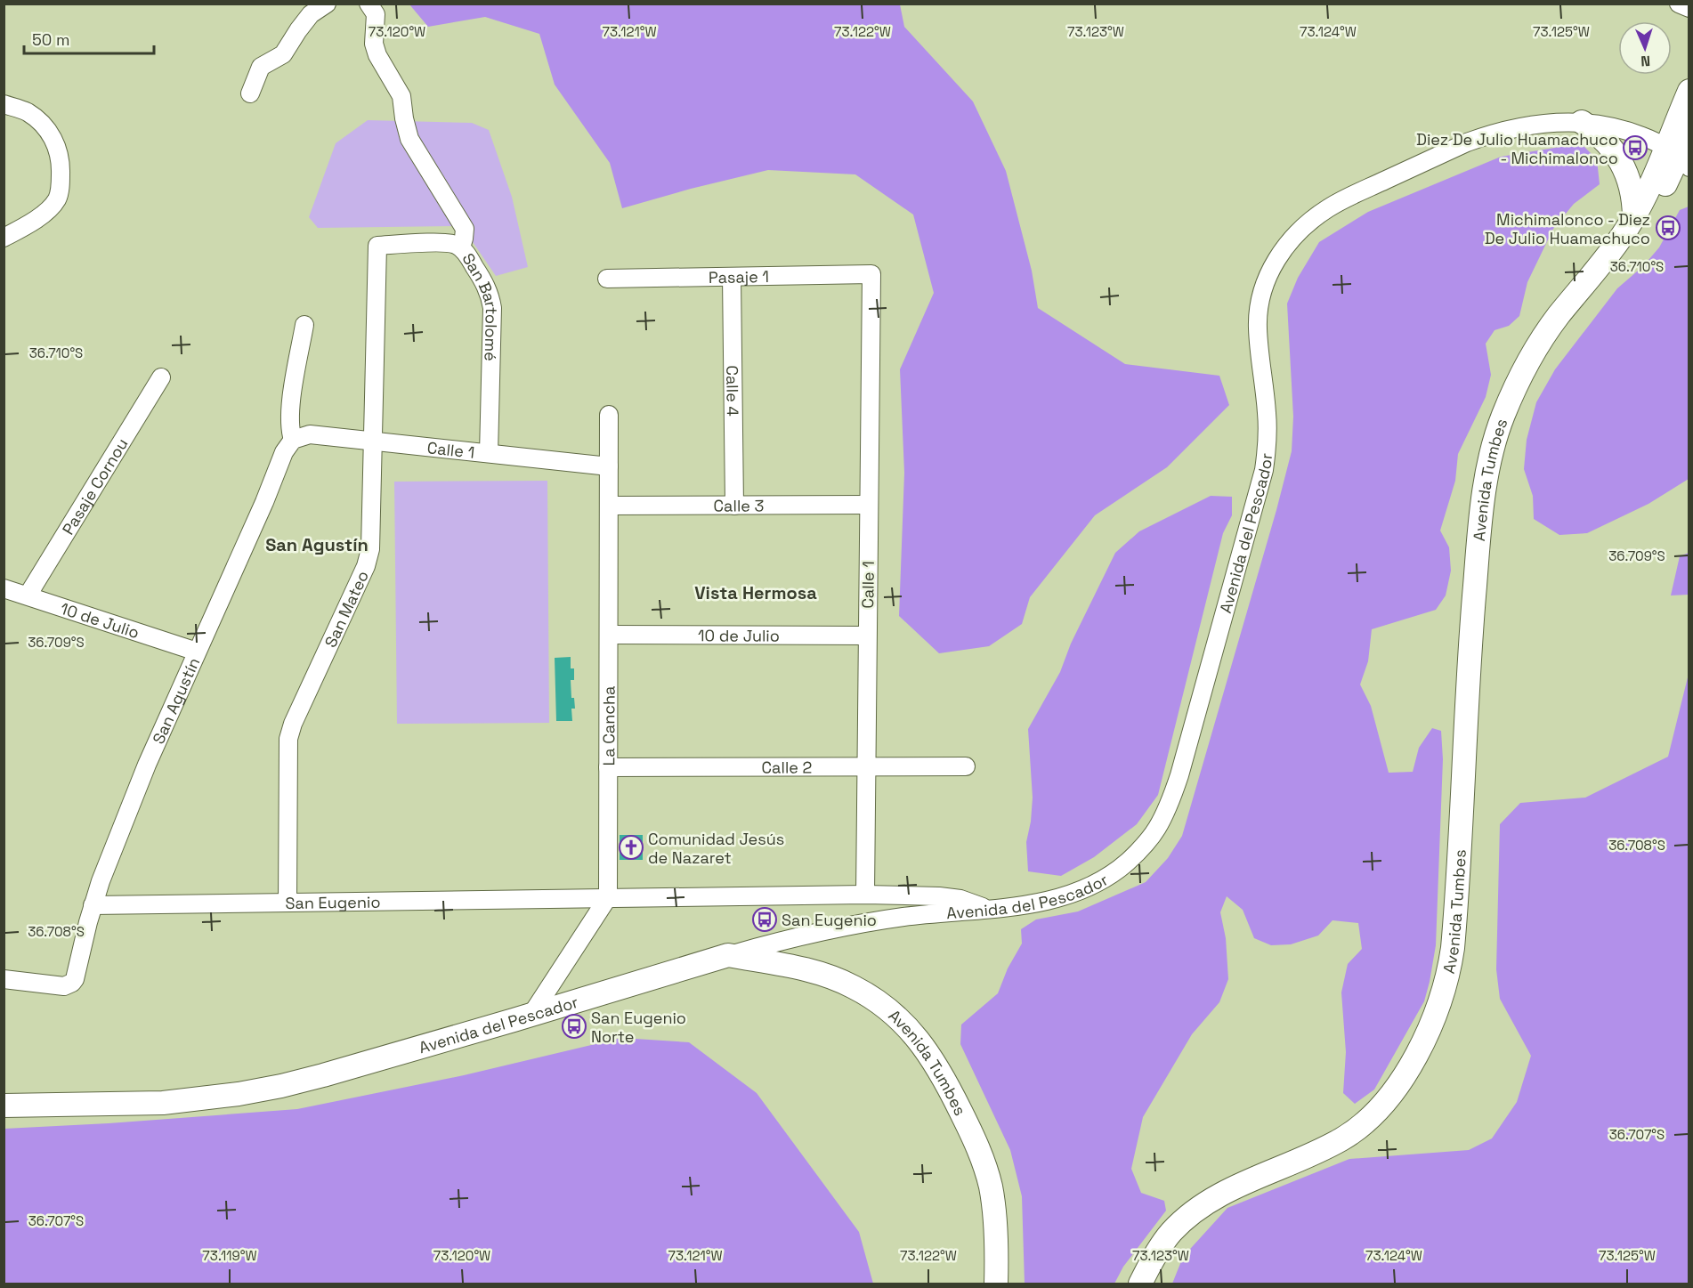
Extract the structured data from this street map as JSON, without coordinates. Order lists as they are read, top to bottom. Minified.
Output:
{"streets":{"main road":["Avenida Tumbes","Avenida del Pescador"],"street":["Pasaje 1","San Bartolomé","Calle 4","Calle 1","Pasaje Cornou","Calle 3","San Mateo","10 de Julio","San Agustín","La Cancha","Calle 2","San Eugenio"]},"crossings":[["Pasaje 1","Calle 4"],["Pasaje 1","Calle 1"],["San Bartolomé","Calle 1"],["San Bartolomé","San Mateo"],["Calle 4","Calle 3"],["Calle 1","Calle 3"],["Calle 1","San Mateo"],["Calle 1","10 de Julio"],["Calle 1","San Agustín"],["Calle 1","La Cancha"],["Calle 1","Calle 2"],["Calle 1","San Eugenio"],["Avenida Tumbes","Avenida del Pescador"],["Pasaje Cornou","10 de Julio"],["Calle 3","La Cancha"],["Avenida del Pescador","San Eugenio"],["San Mateo","San Eugenio"],["10 de Julio","San Agustín"],["10 de Julio","La Cancha"],["San Agustín","San Eugenio"],["La Cancha","Calle 2"],["La Cancha","San Eugenio"]],"districts":["San Agustín","Vista Hermosa"],"places":{"bus stop":["Diez De Julio Huamachuco - Michimalonco","Michimalonco - Diez De Julio Huamachuco","San Eugenio","San Eugenio Norte"],"church":["Comunidad Jesús de Nazaret"]},"scale_bar":"50 m","north":"bottom","coordinates":["73.120°W","73.121°W","73.122°W","73.123°W","73.124°W","73.125°W","36.710°S","36.709°S","36.708°S","36.707°S","73.119°W"]}
